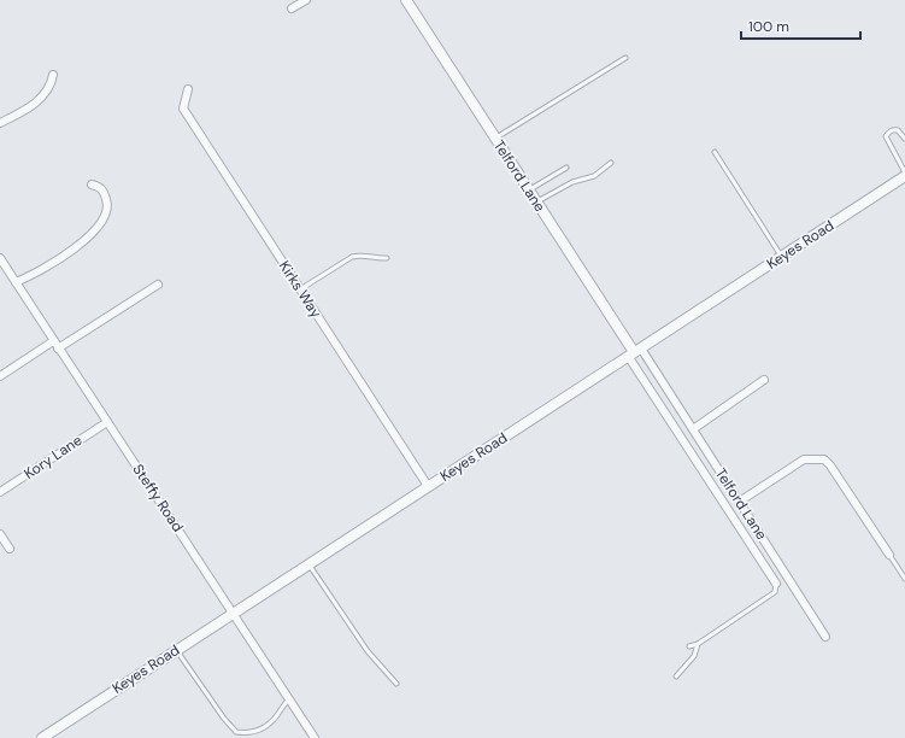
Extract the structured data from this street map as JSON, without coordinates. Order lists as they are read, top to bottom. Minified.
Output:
{"streets":{"street":["Telford Lane","Keyes Road","Kirks Way","Kory Lane","Steffy Road"]},"crossings":[["Telford Lane","Keyes Road"],["Keyes Road","Kirks Way"],["Keyes Road","Steffy Road"],["Kory Lane","Steffy Road"]],"scale_bar":"100 m"}
